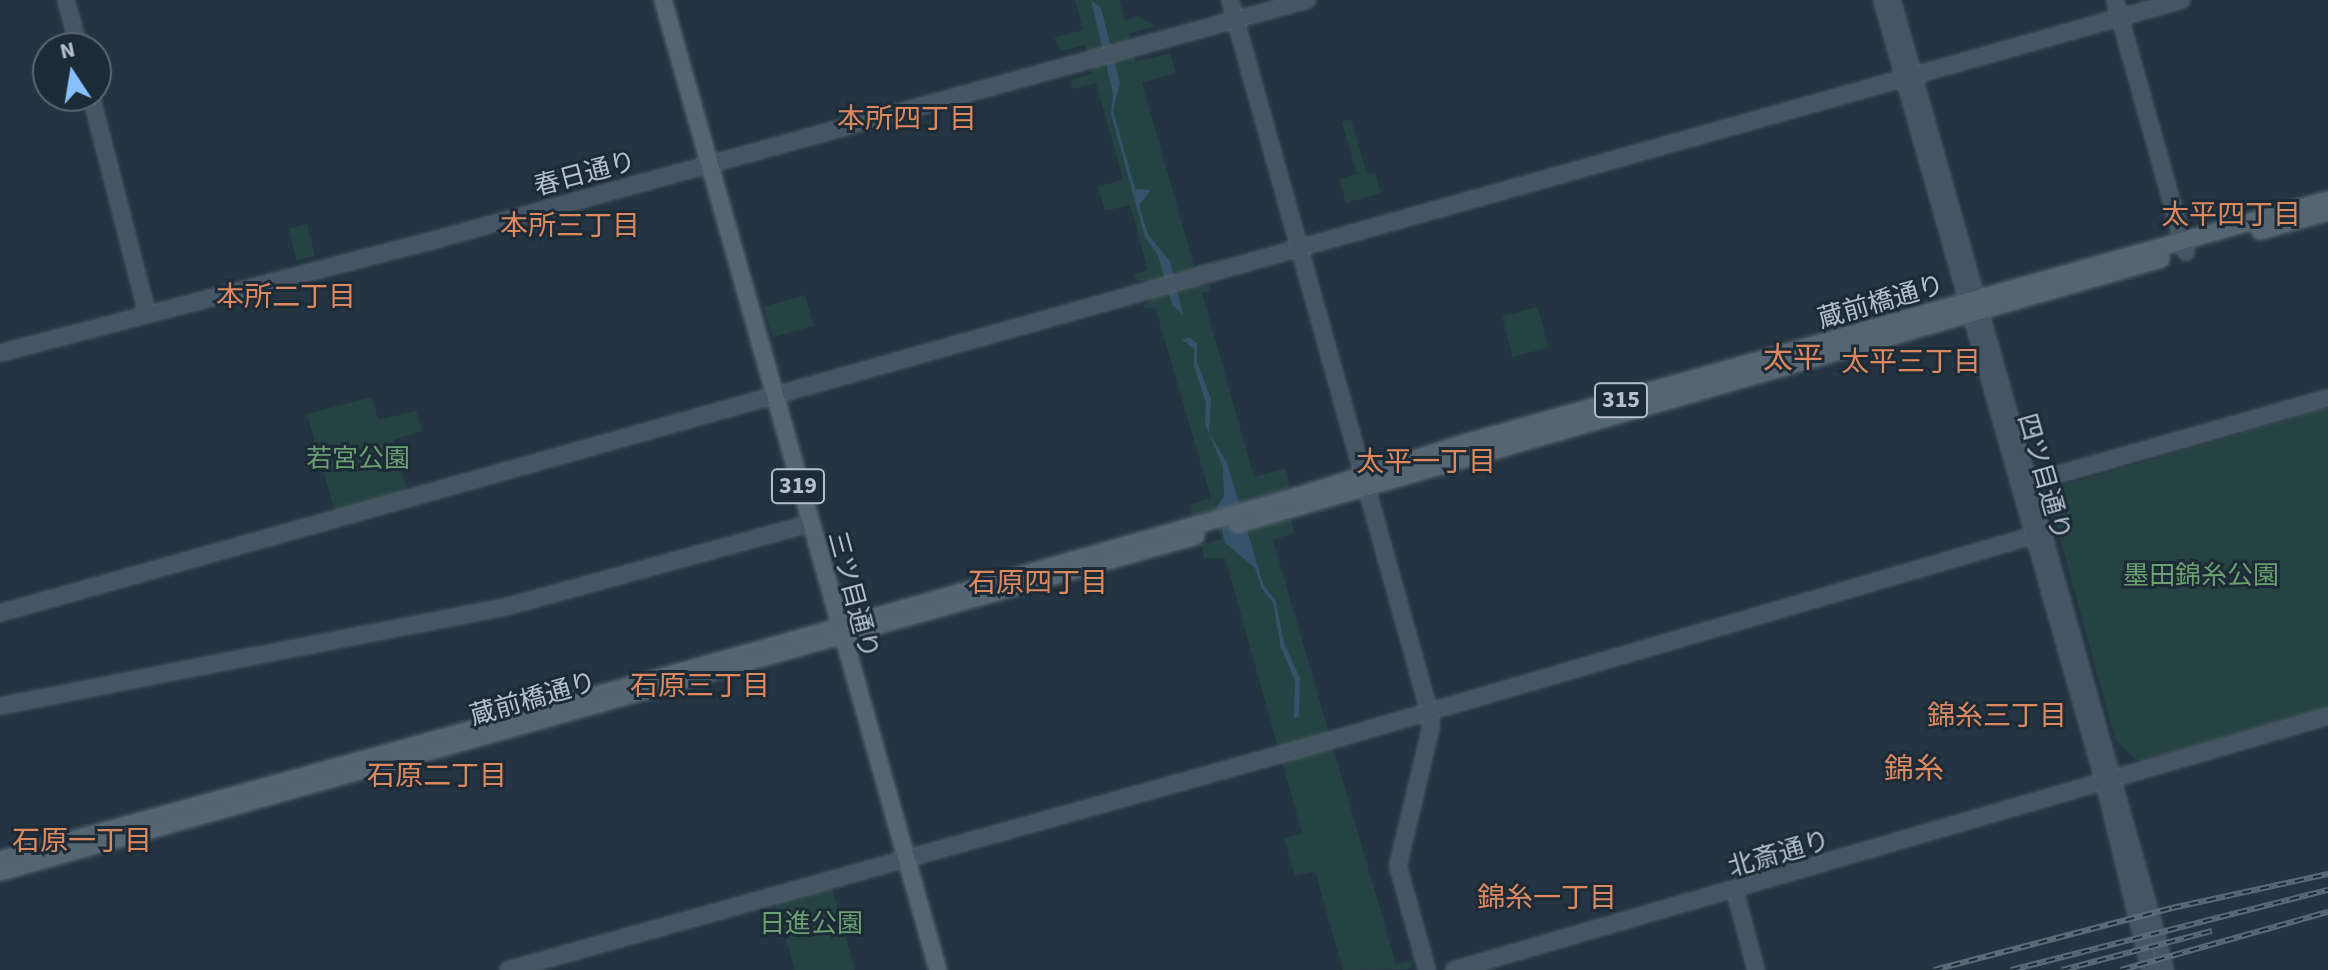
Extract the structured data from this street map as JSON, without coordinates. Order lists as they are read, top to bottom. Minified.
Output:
{"streets":{"main road":["蔵前橋通り","315","319","三ツ目通り"],"street":["春日通り","四ツ目通り","北斎通り"]},"crossings":[["春日通り","三ツ目通り"],["蔵前橋通り","四ツ目通り"],["蔵前橋通り","三ツ目通り"],["四ツ目通り","北斎通り"]],"districts":["本所四丁目","太平四丁目","本所三丁目","本所二丁目","太平","太平三丁目","太平一丁目","石原四丁目","石原三丁目","錦糸三丁目","錦糸","石原二丁目","石原一丁目","錦糸一丁目"],"parks":["若宮公園","墨田錦糸公園","日進公園"],"north":"top"}
